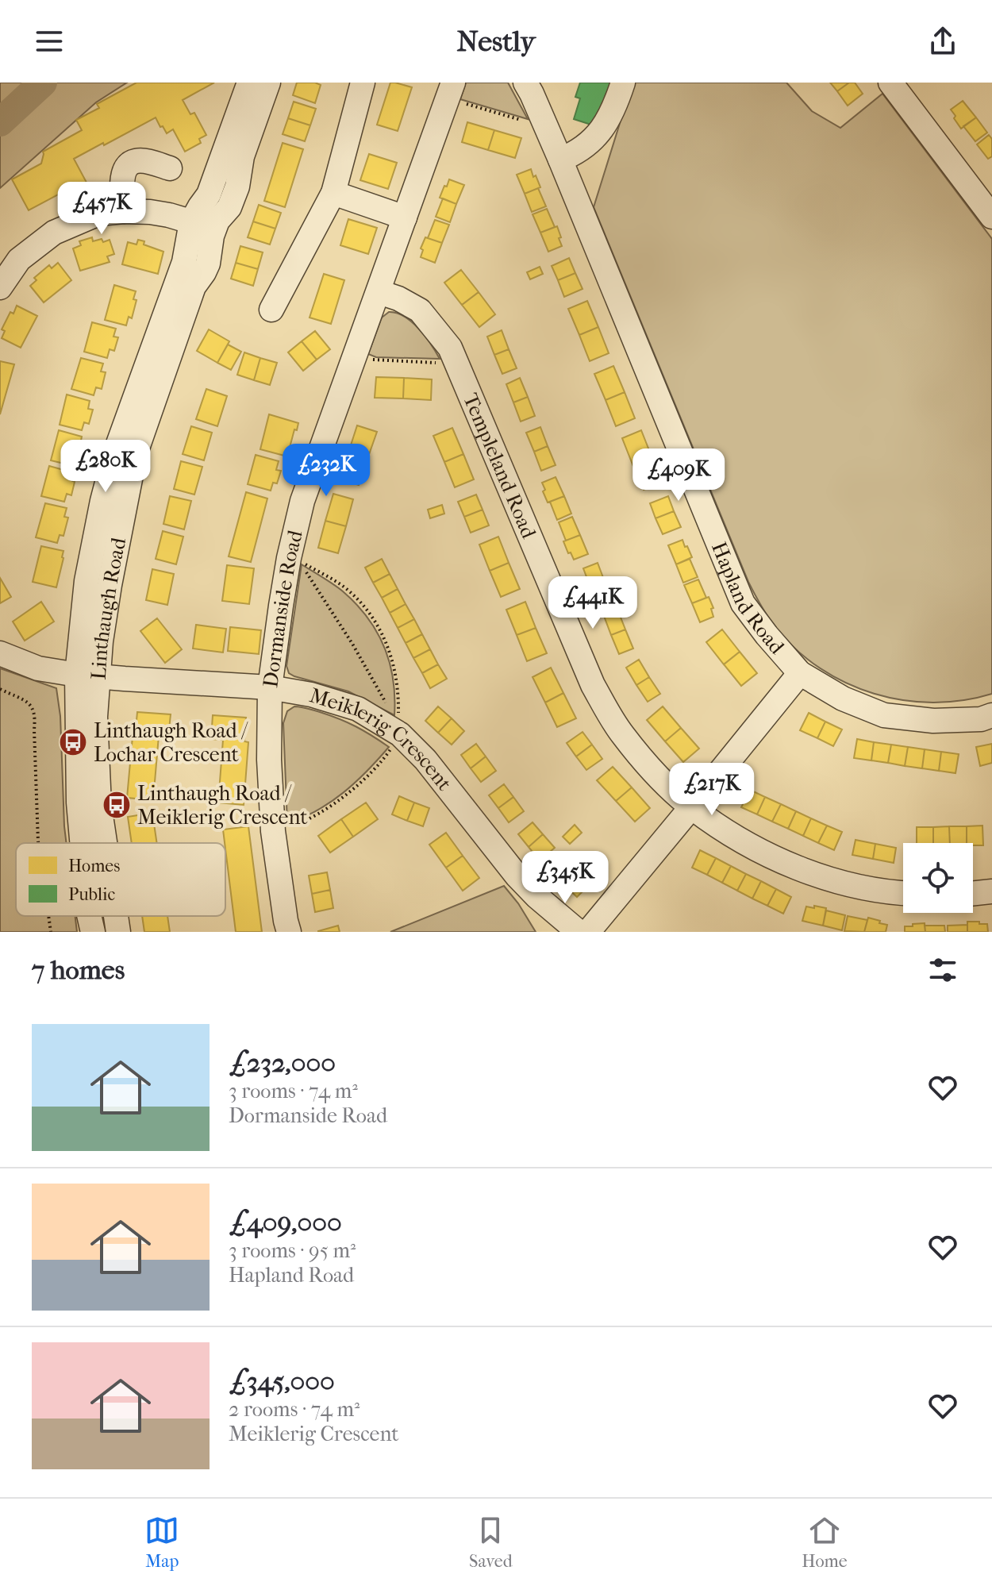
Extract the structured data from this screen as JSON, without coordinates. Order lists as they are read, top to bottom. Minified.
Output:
{"streets":{"street":["Templeland Road","Hapland Road","Linthaugh Road","Dormanside Road","Meiklerig Crescent"]},"crossings":[["Templeland Road","Dormanside Road"],["Linthaugh Road","Meiklerig Crescent"],["Dormanside Road","Meiklerig Crescent"]],"places":{"bus stop":["Linthaugh Road / Lochar Crescent","Linthaugh Road / Meiklerig Crescent"]},"legend":["Homes","Public"],"page":{"header":"Nestly","price":["£457K","£280K","£232K","£409K","£441K","£217K","£345K"],"heading":"7 homes","list":[{"name":"£232,000","note":"3 rooms · 74 m² · Dormanside Road"},{"name":"£409,000","note":"3 rooms · 95 m² · Hapland Road"},{"name":"£345,000","note":"2 rooms · 74 m² · Meiklerig Crescent"}],"tabs":["Map","Saved","Home"]}}
